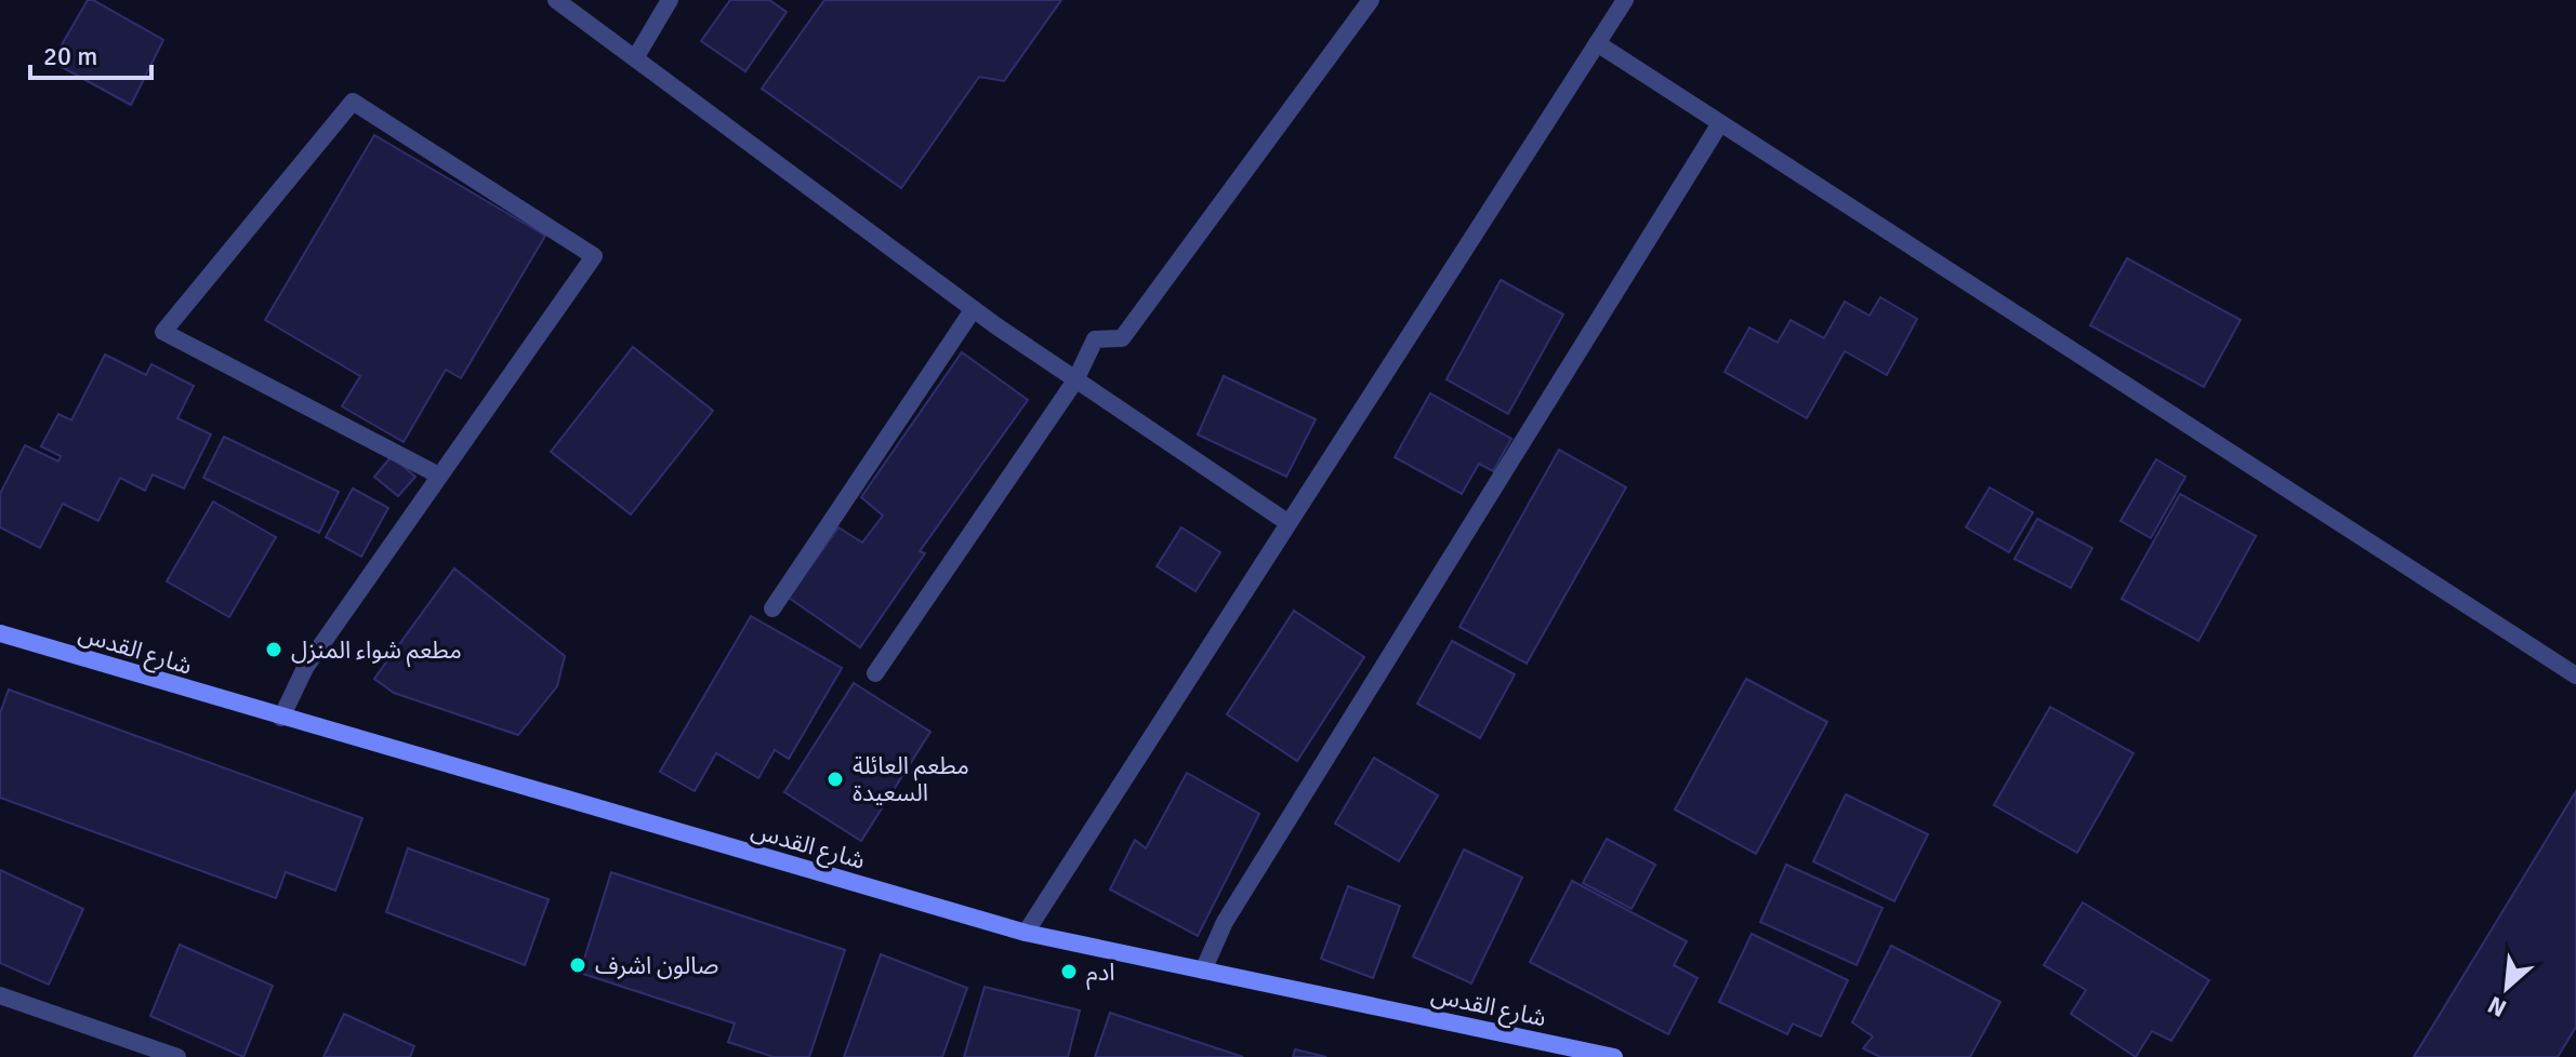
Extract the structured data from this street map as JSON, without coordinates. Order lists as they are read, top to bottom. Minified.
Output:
{"streets":{"main road":["شارع القدس"]},"places":["مطعم شواء المنزل","مطعم العائلة السعيدة","صالون اشرف","ادم"],"scale_bar":"20 m","north":"bottom left"}
